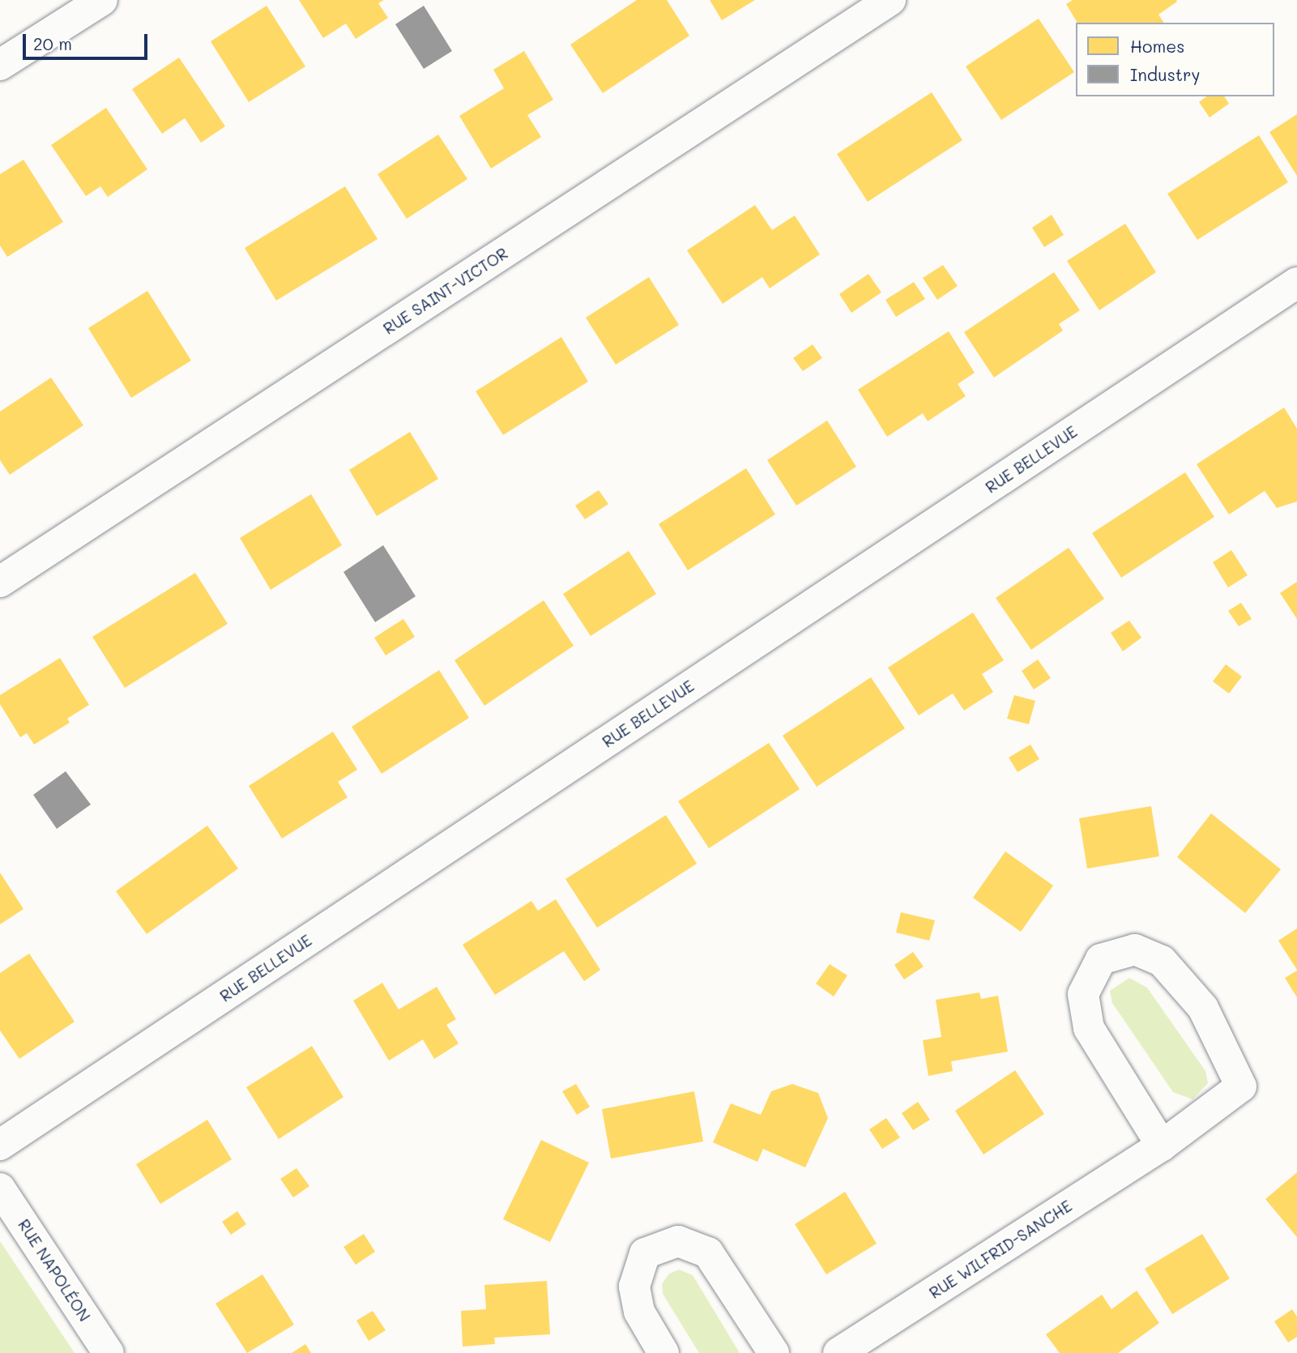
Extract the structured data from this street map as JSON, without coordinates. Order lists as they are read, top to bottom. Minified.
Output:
{"streets":{"street":["RUE SAINT-VICTOR","RUE BELLEVUE","RUE WILFRID-SANCHE","RUE NAPOLÉON"]},"legend":["Homes","Industry"],"scale_bar":"20 m"}
